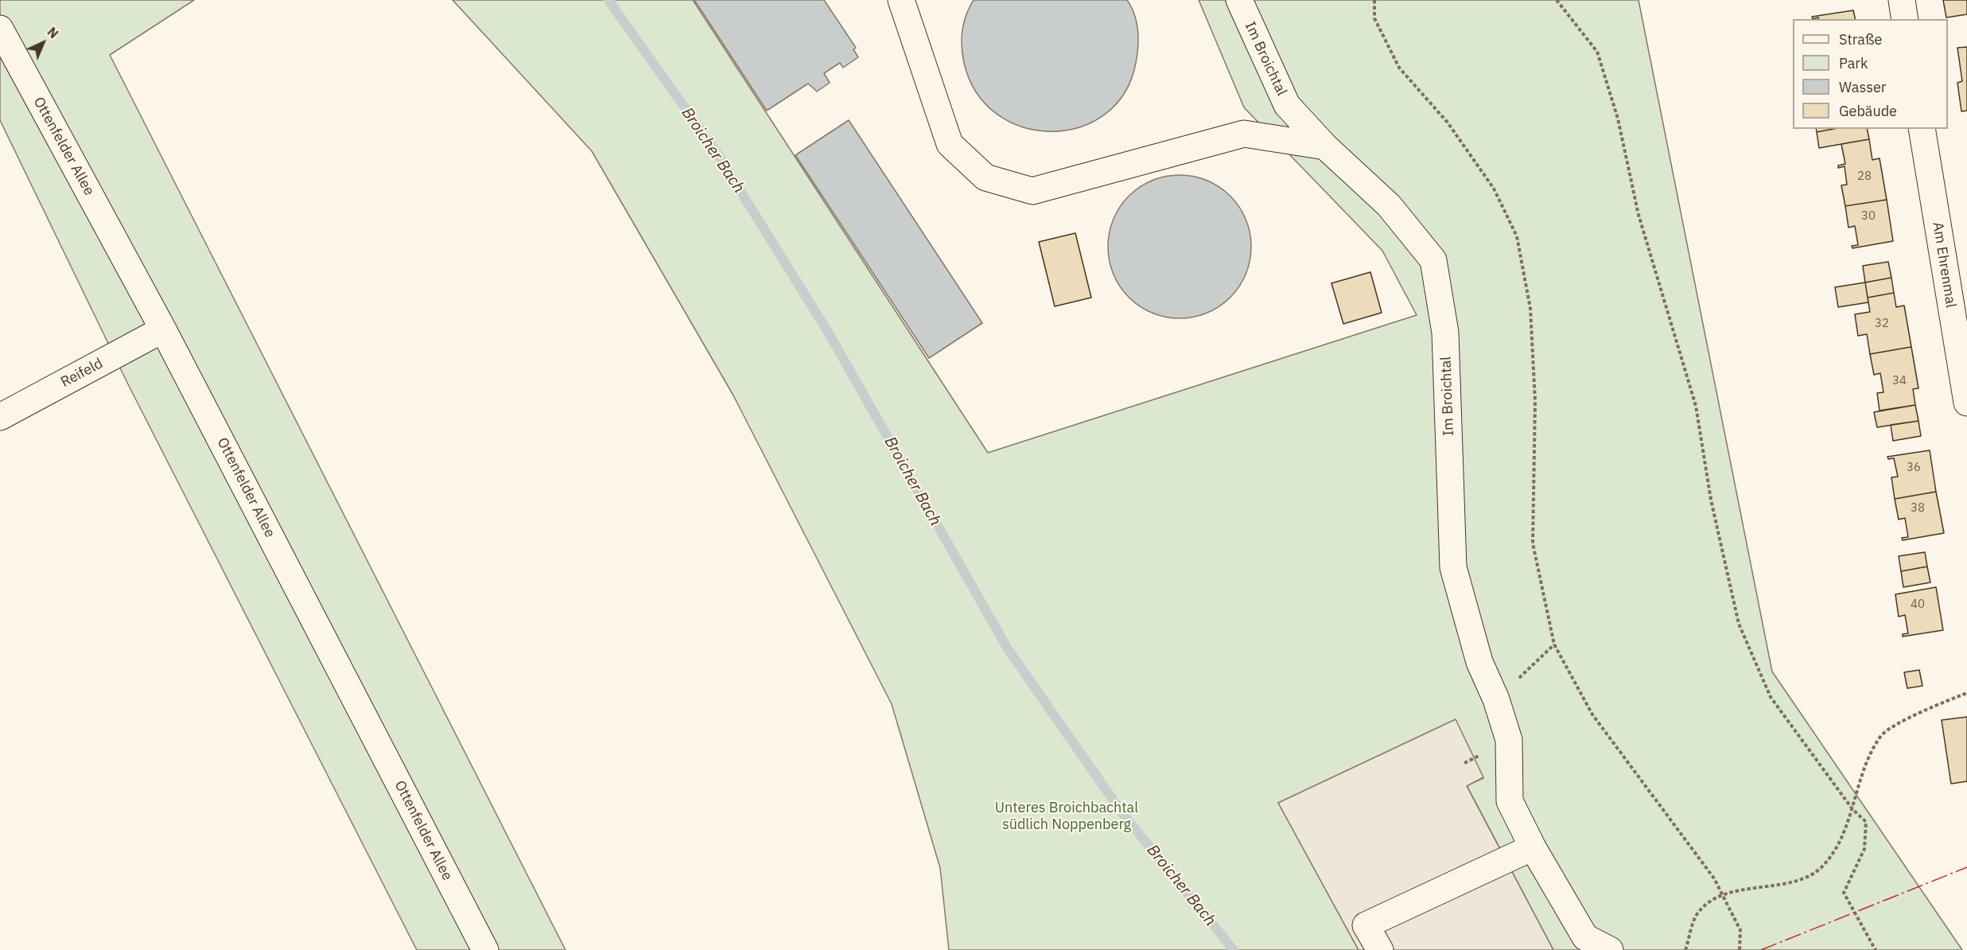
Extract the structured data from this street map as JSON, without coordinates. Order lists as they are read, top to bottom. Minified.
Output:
{"streets":{"street":["Im Broichtal","Ottenfelder Allee","Am Ehrenmal","Reifeld"]},"crossings":[["Ottenfelder Allee","Reifeld"]],"water":["Broicher Bach"],"parks":["Unteres Broichbachtal südlich Noppenberg"],"house_numbers":["28","30","32","34","36","38","40"],"legend":["Straße","Park","Wasser","Gebäude"],"north":"top right"}
